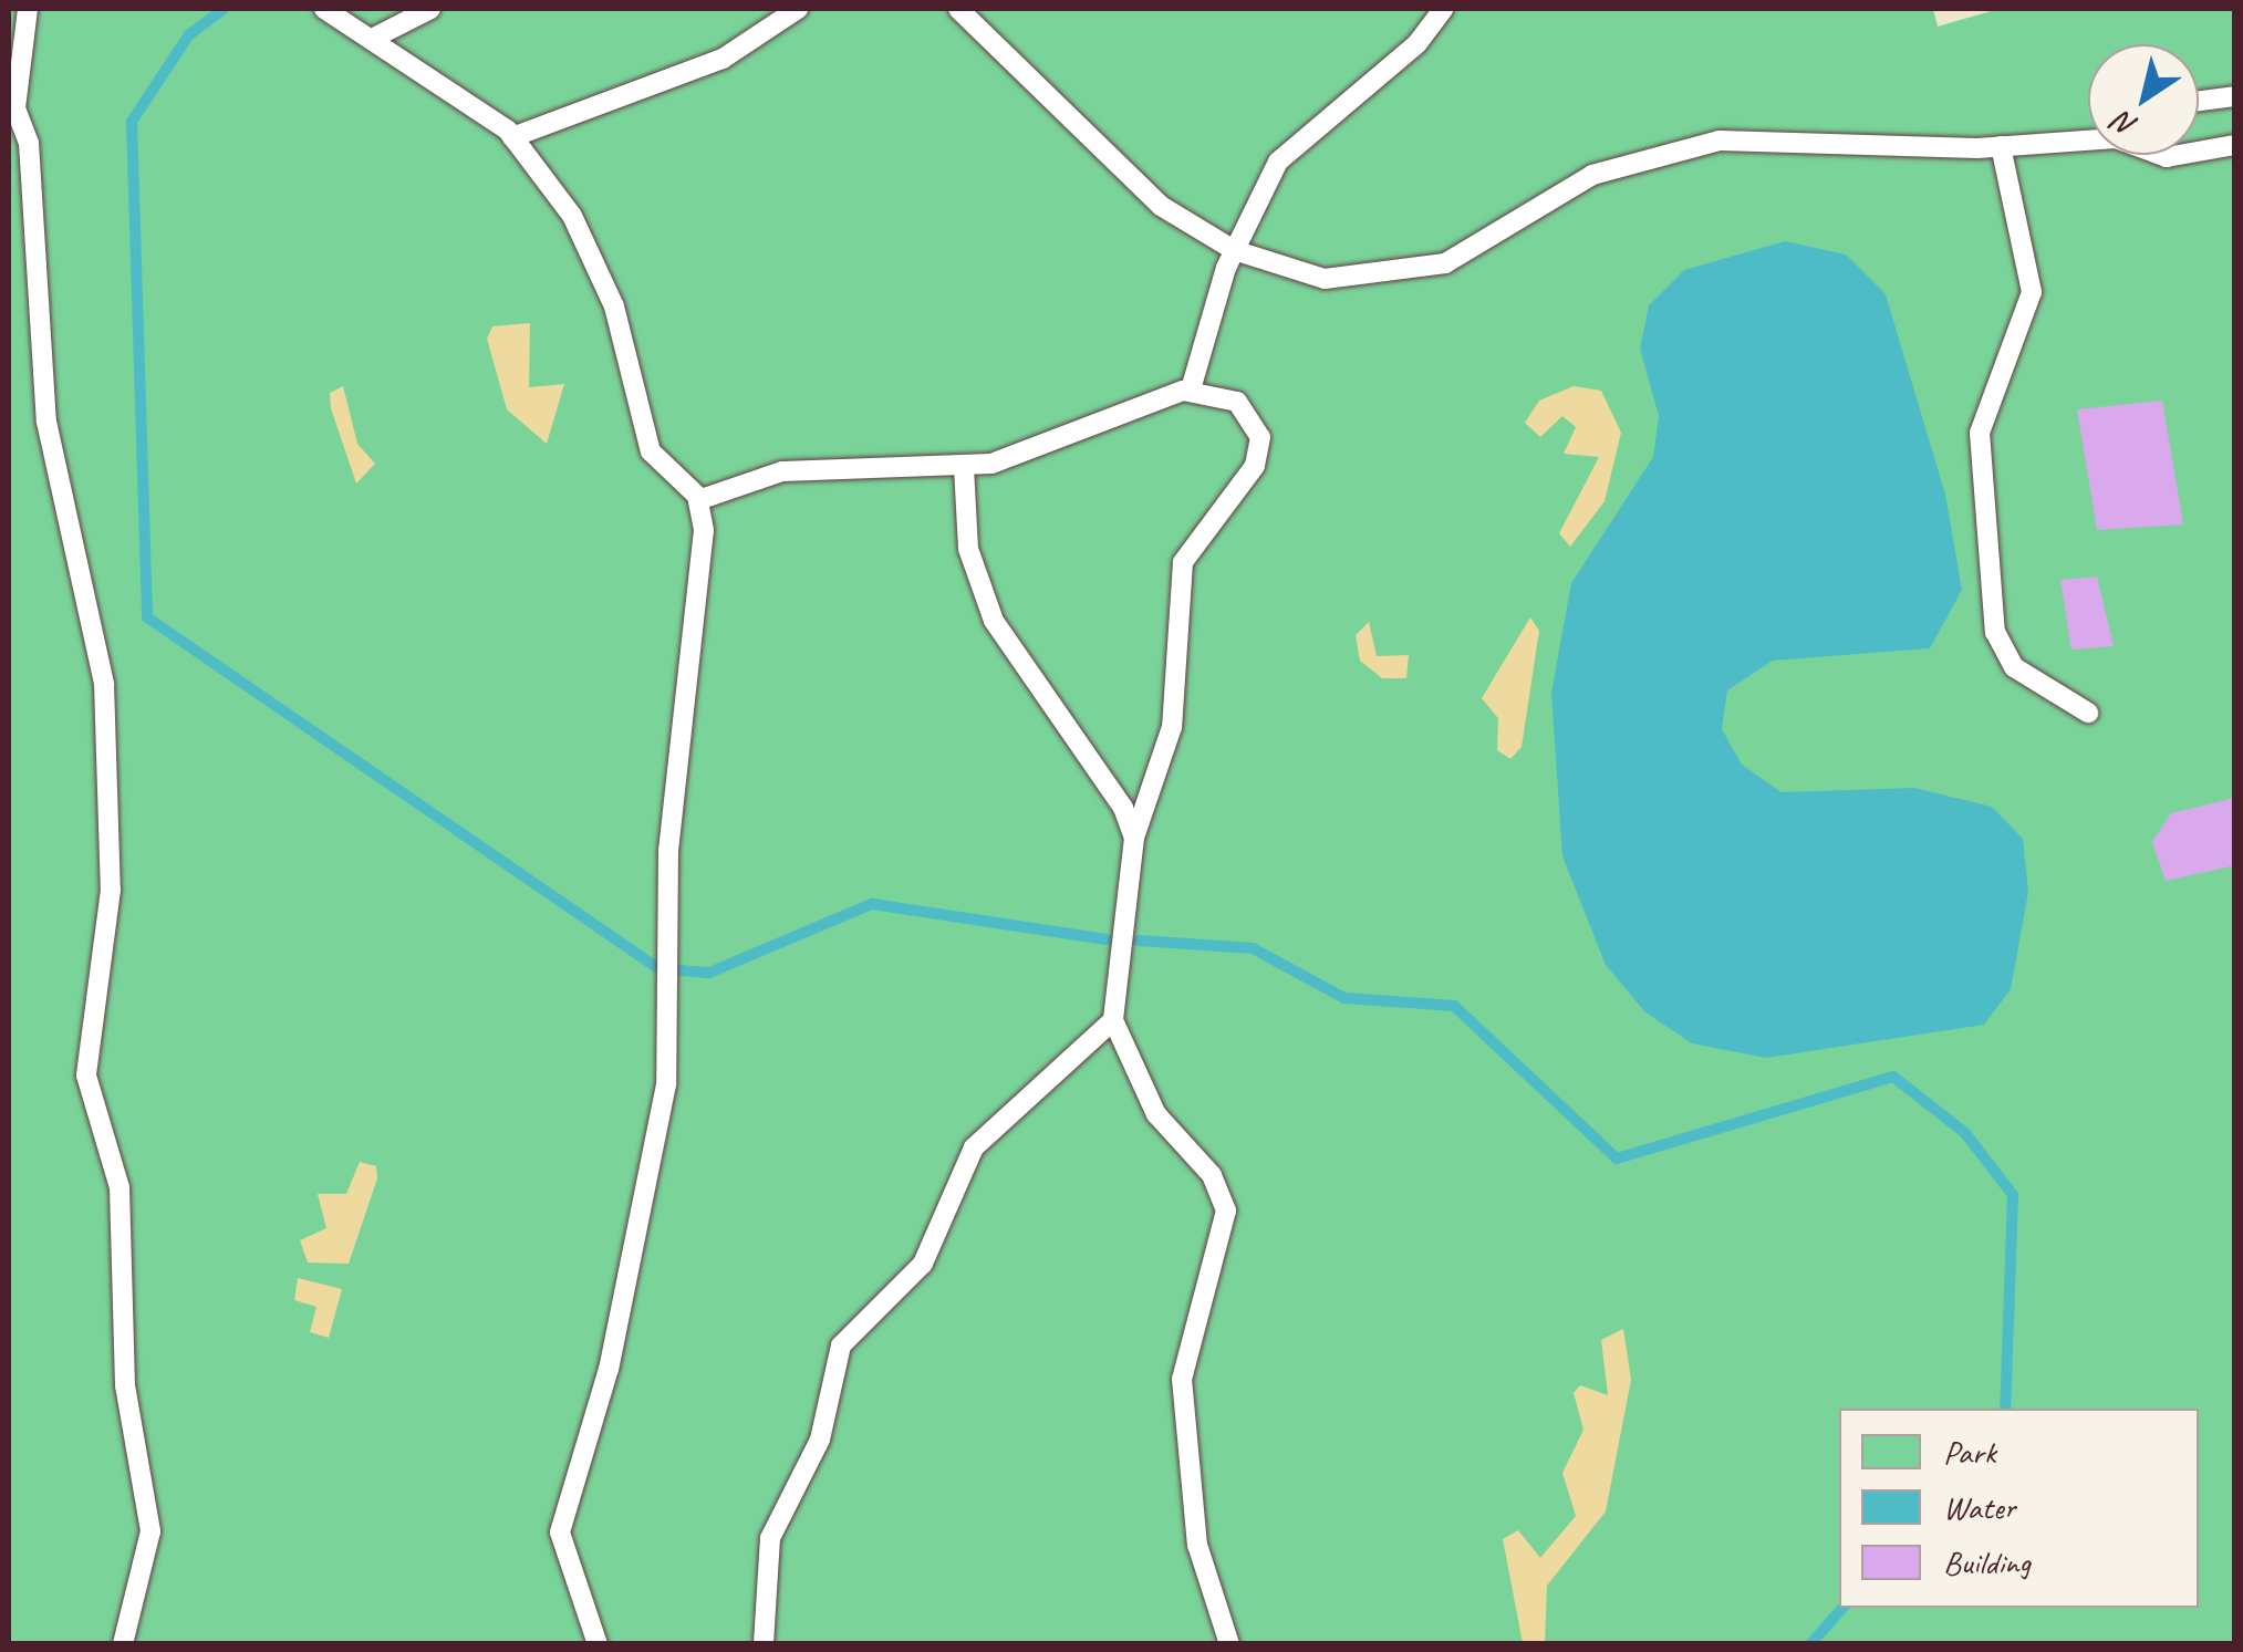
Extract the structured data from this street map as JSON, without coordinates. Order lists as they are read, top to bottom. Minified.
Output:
{"legend":["Park","Water","Building"],"north":"bottom left"}
